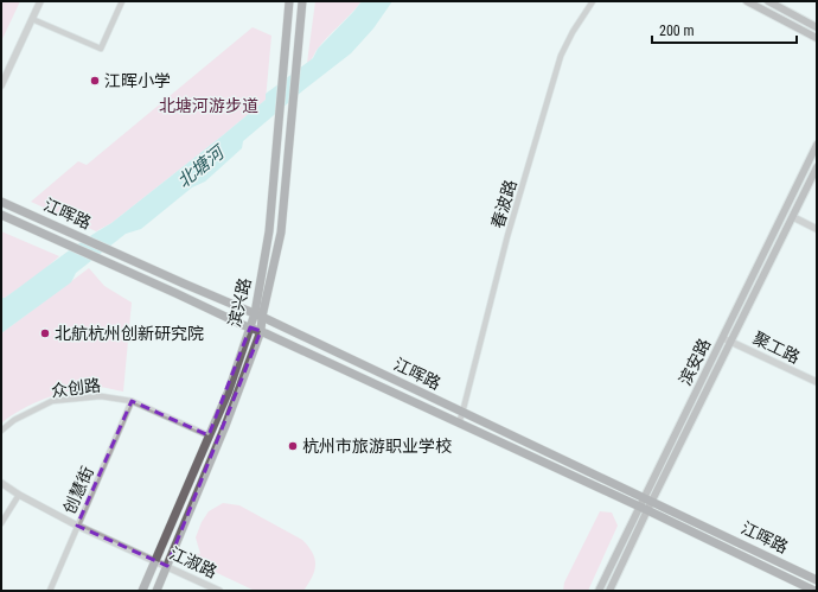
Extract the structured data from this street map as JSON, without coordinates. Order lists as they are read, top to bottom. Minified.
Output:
{"streets":{"main road":["江晖路","滨兴路","滨安路"],"street":["春波路","聚工路","众创路","创慧街","江淑路"]},"crossings":[["春波路","江晖路"],["江晖路","滨兴路"],["江晖路","滨安路"],["滨兴路","众创路"],["滨兴路","江淑路"],["聚工路","滨安路"],["众创路","创慧街"],["创慧街","江淑路"]],"water":["北塘河"],"parks":["北塘河游步道"],"places":["江晖小学","北航杭州创新研究院","杭州市旅游职业学校"],"scale_bar":"200 m"}
